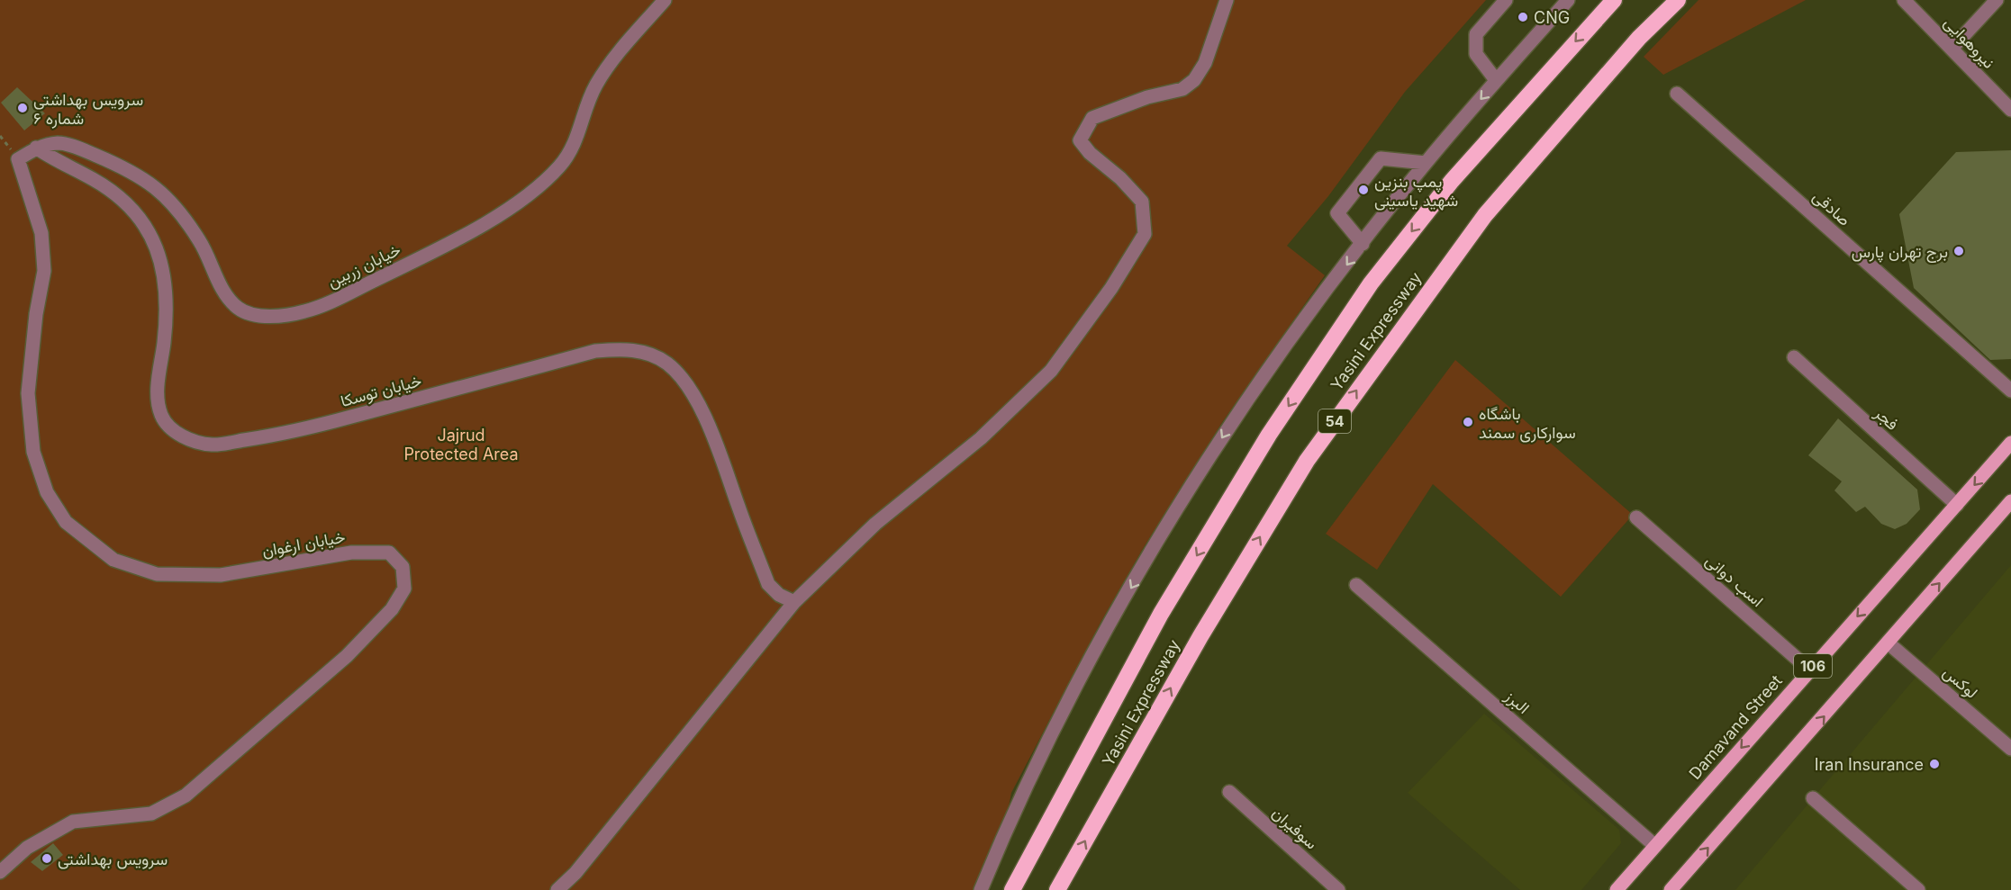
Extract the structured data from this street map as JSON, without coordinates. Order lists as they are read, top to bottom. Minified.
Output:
{"streets":{"highway":["Yasini Expressway","54"],"main road":["106","Damavand Street"],"street":["نیروهوایی","صادقی","خیابان زربین","خیابان توسکا","فجر","خیابان ارغوان","اسب دوانی","لوکس","البرز","سوفیران"]},"crossings":[["خیابان زربین","خیابان توسکا"],["خیابان زربین","خیابان ارغوان"],["خیابان توسکا","خیابان ارغوان"],["فجر","Damavand Street"],["اسب دوانی","Damavand Street"],["106","لوکس"],["البرز","Damavand Street"]],"parks":["Jajrud Protected Area"],"places":["CNG","سرویس بهداشتی شماره ۶","پمپ بنزین شهید یاسینی","برج تهران پارس","باشگاه سوارکاری سمند","Iran Insurance","سرویس بهداشتی"]}
